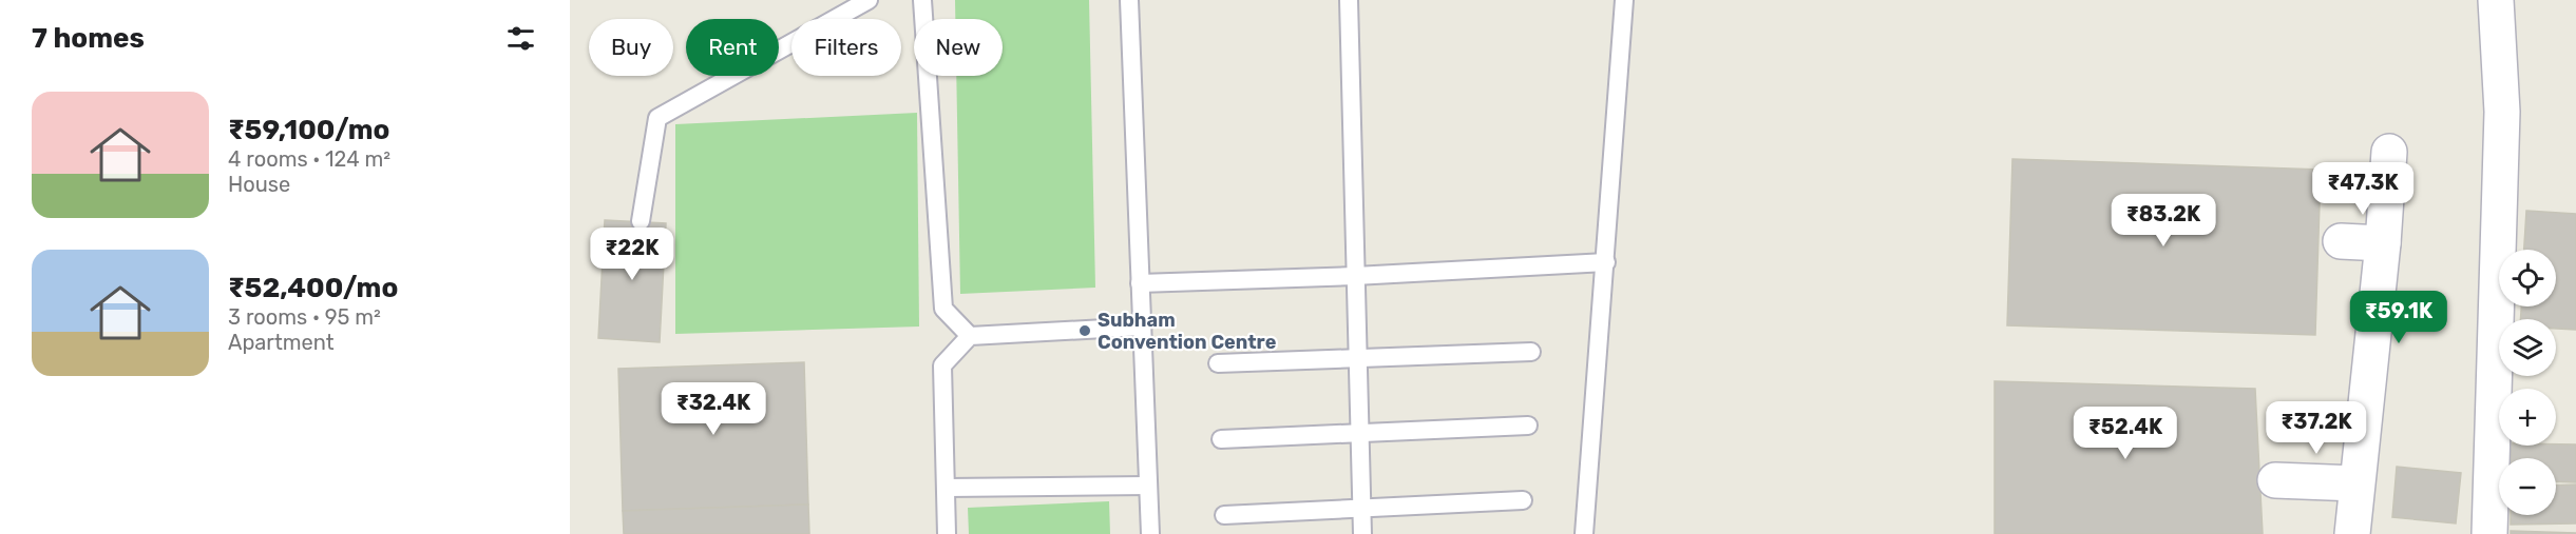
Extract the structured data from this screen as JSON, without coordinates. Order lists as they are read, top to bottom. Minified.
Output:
{"places":["Subham Convention Centre"],"page":{"heading":"7 homes","chip":["Buy","Rent","Filters","New"],"list":[{"name":"₹59,100/mo","note":"4 rooms · 124 m² · House"},{"name":"₹52,400/mo","note":"3 rooms · 95 m² · Apartment"}],"price":["₹47.3K","₹83.2K","₹22K","₹59.1K","₹32.4K","₹37.2K","₹52.4K"],"map_buttons":["+","−"]}}
